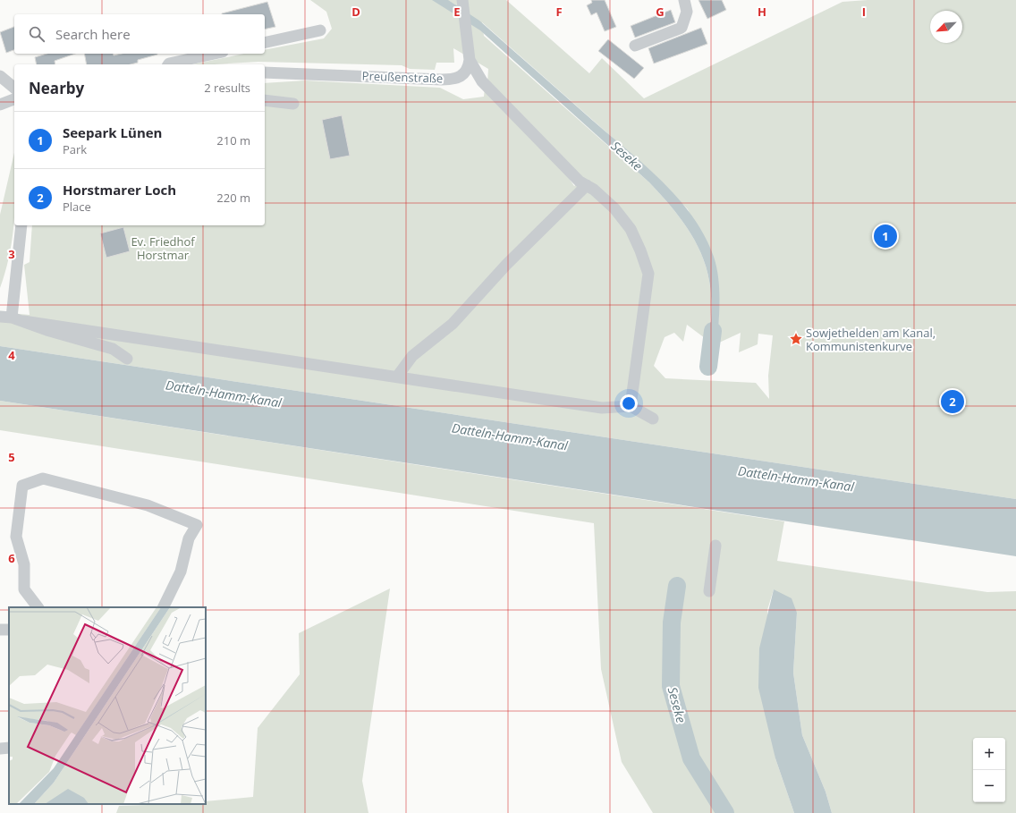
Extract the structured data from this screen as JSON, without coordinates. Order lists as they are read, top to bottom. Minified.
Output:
{"streets":{"street":["Preußenstraße"]},"water":["Seseke","Datteln-Hamm-Kanal"],"parks":["Ev. Friedhof Horstmar"],"places":{"place":["Sowjethelden am Kanal, Kommunistenkurve"]},"north":"bottom left","page":{"search":"Search here","heading":["Nearby","2 results"],"list":[{"mark":"1","name":"Seepark Lünen","note":"Park","value":"210 m"},{"mark":"2","name":"Horstmarer Loch","note":"Place","value":"220 m"}],"pins":["1","2"],"map_buttons":["+","−"]},"grid":{"columns":["D","E","F","G","H","I"],"rows":["3","4","5","6"]}}
